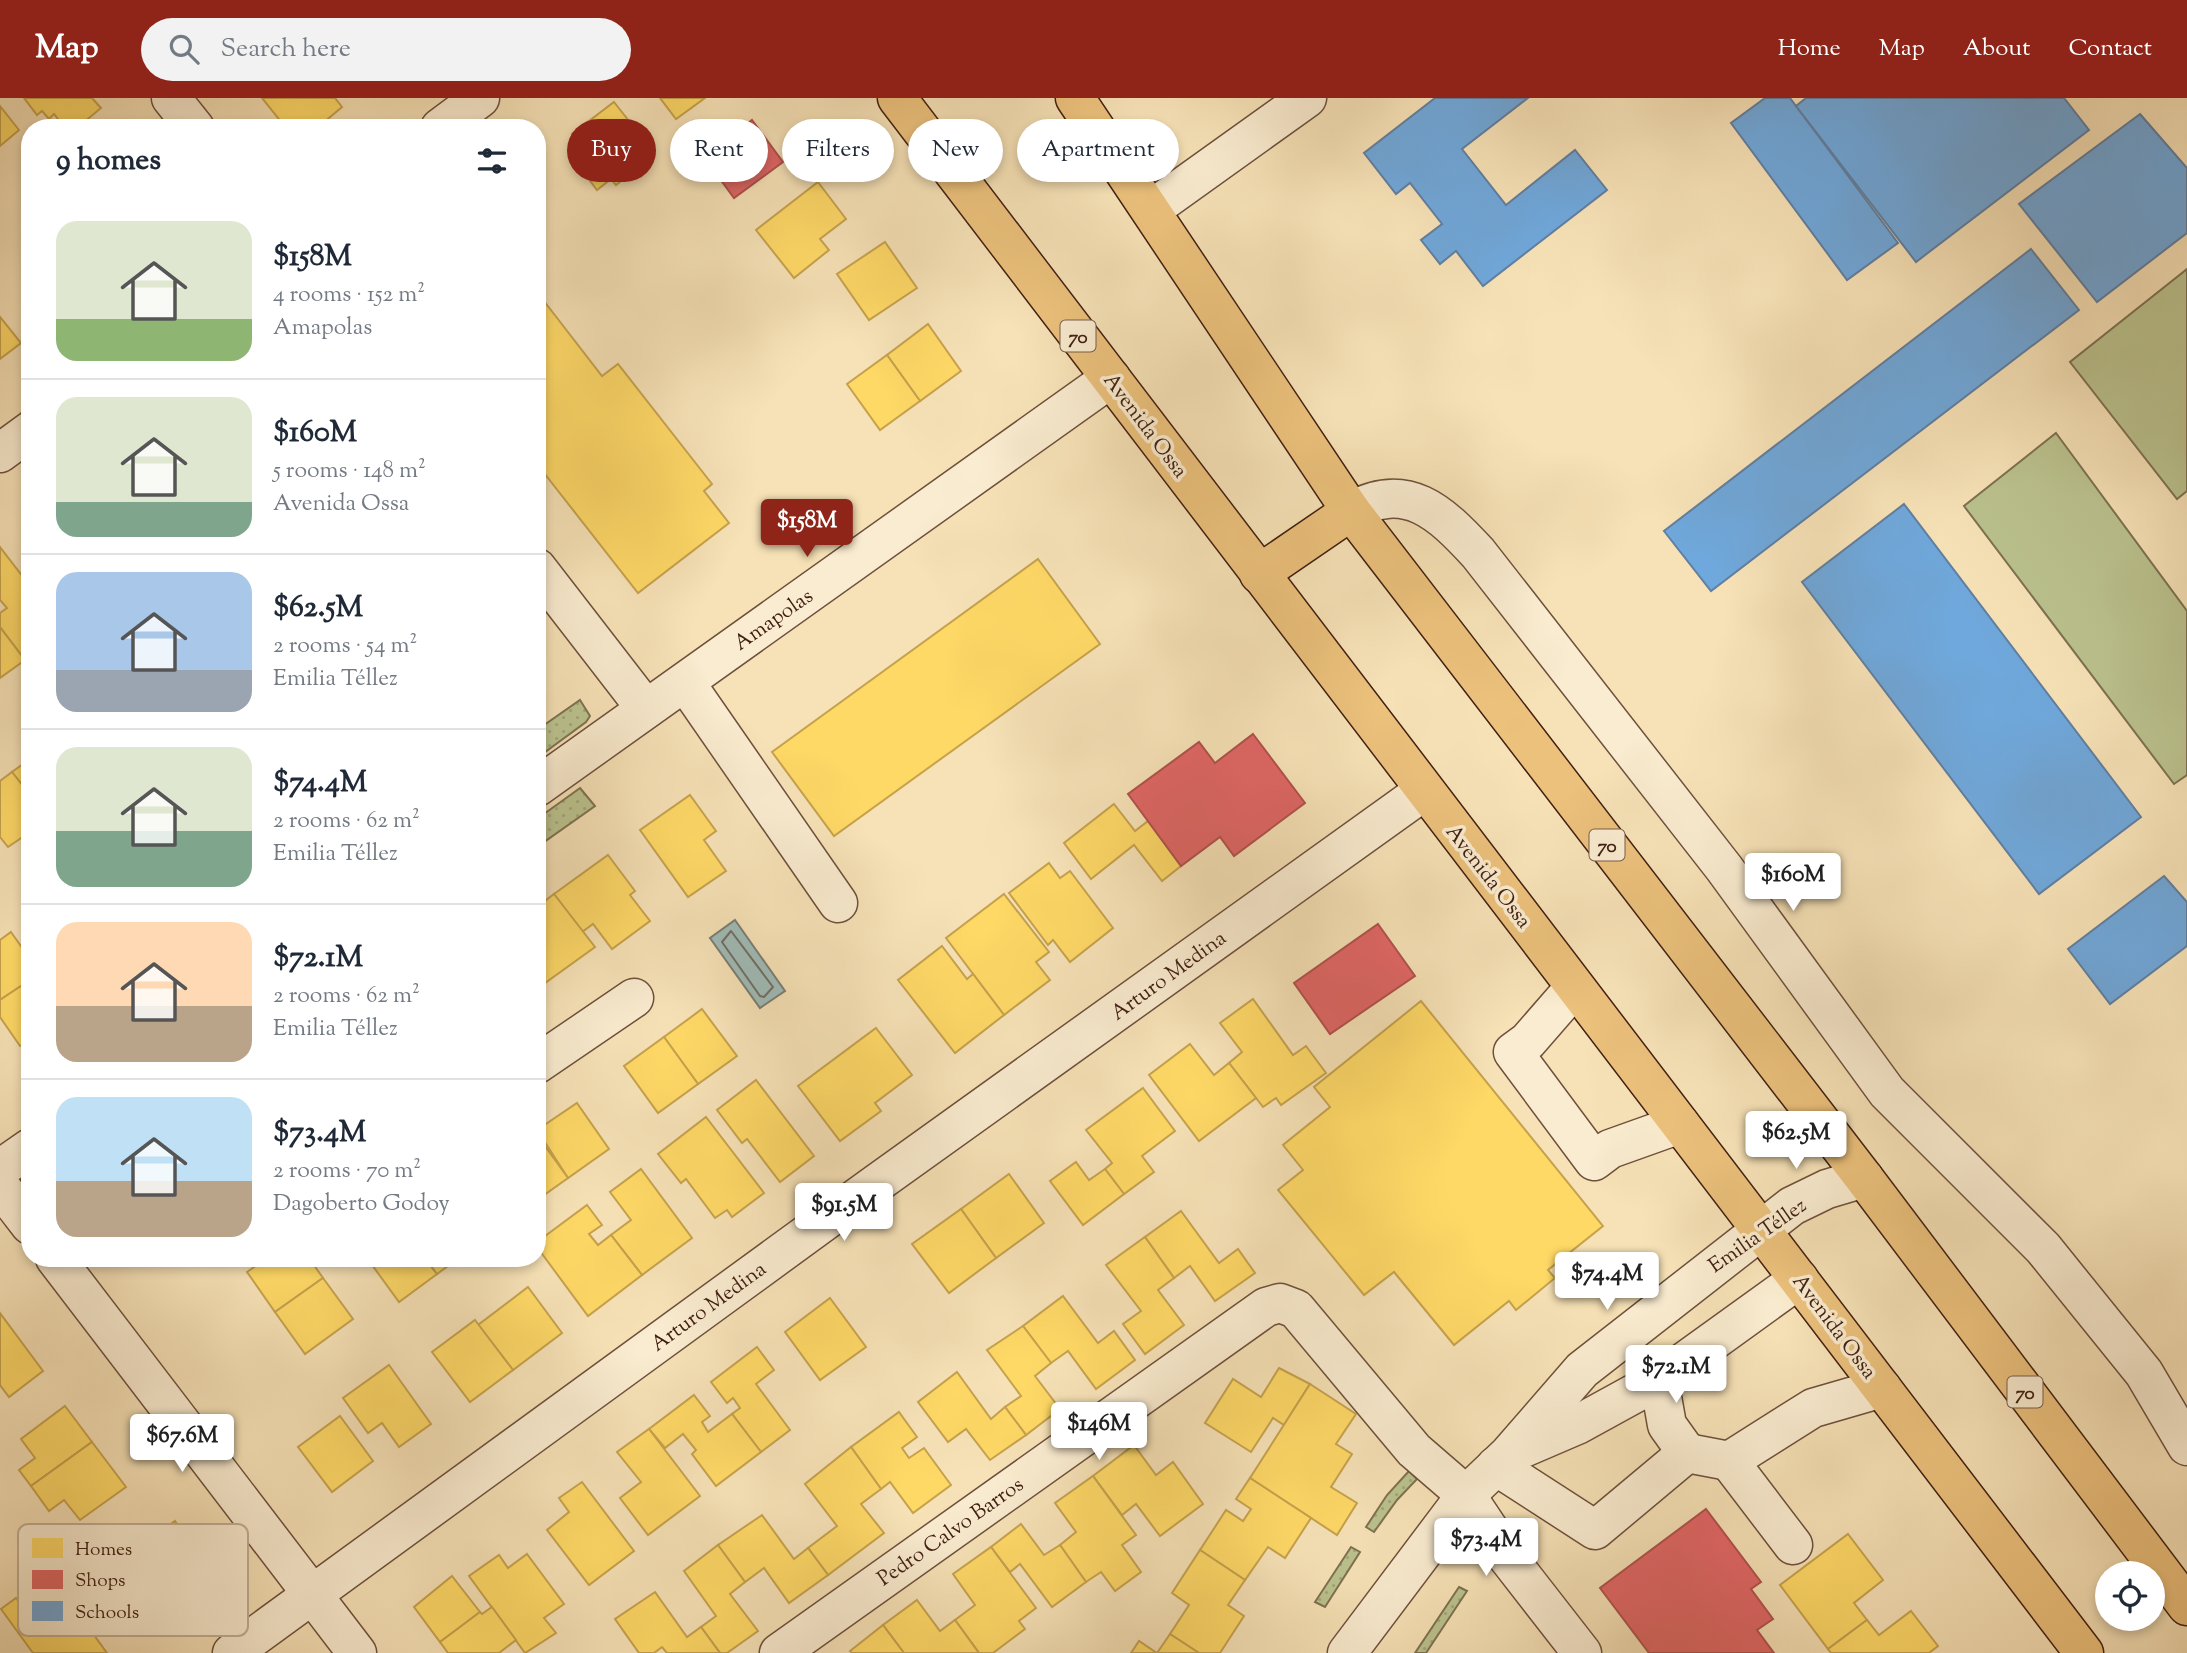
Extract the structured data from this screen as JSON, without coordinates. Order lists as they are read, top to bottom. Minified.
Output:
{"streets":{"main road":["70","Avenida Ossa"],"street":["Amapolas","Arturo Medina","Emilia Téllez","Pedro Calvo Barros"]},"crossings":[["70","Emilia Téllez"],["Avenida Ossa","Amapolas"],["Avenida Ossa","Arturo Medina"],["Avenida Ossa","Emilia Téllez"],["Emilia Téllez","Pedro Calvo Barros"]],"legend":["Homes","Shops","Schools"],"page":{"header":"Map","search":"Search here","nav":["Home","Map","About","Contact"],"chip":["Buy","Rent","Filters","New","Apartment"],"heading":"9 homes","list":[{"name":"$158M","note":"4 rooms · 152 m² · Amapolas"},{"name":"$160M","note":"5 rooms · 148 m² · Avenida Ossa"},{"name":"$62.5M","note":"2 rooms · 54 m² · Emilia Téllez"},{"name":"$74.4M","note":"2 rooms · 62 m² · Emilia Téllez"},{"name":"$72.1M","note":"2 rooms · 62 m² · Emilia Téllez"},{"name":"$73.4M","note":"2 rooms · 70 m² · Dagoberto Godoy"}],"price":["$158M","$160M","$62.5M","$91.5M","$74.4M","$72.1M","$146M","$67.6M","$73.4M"]}}
